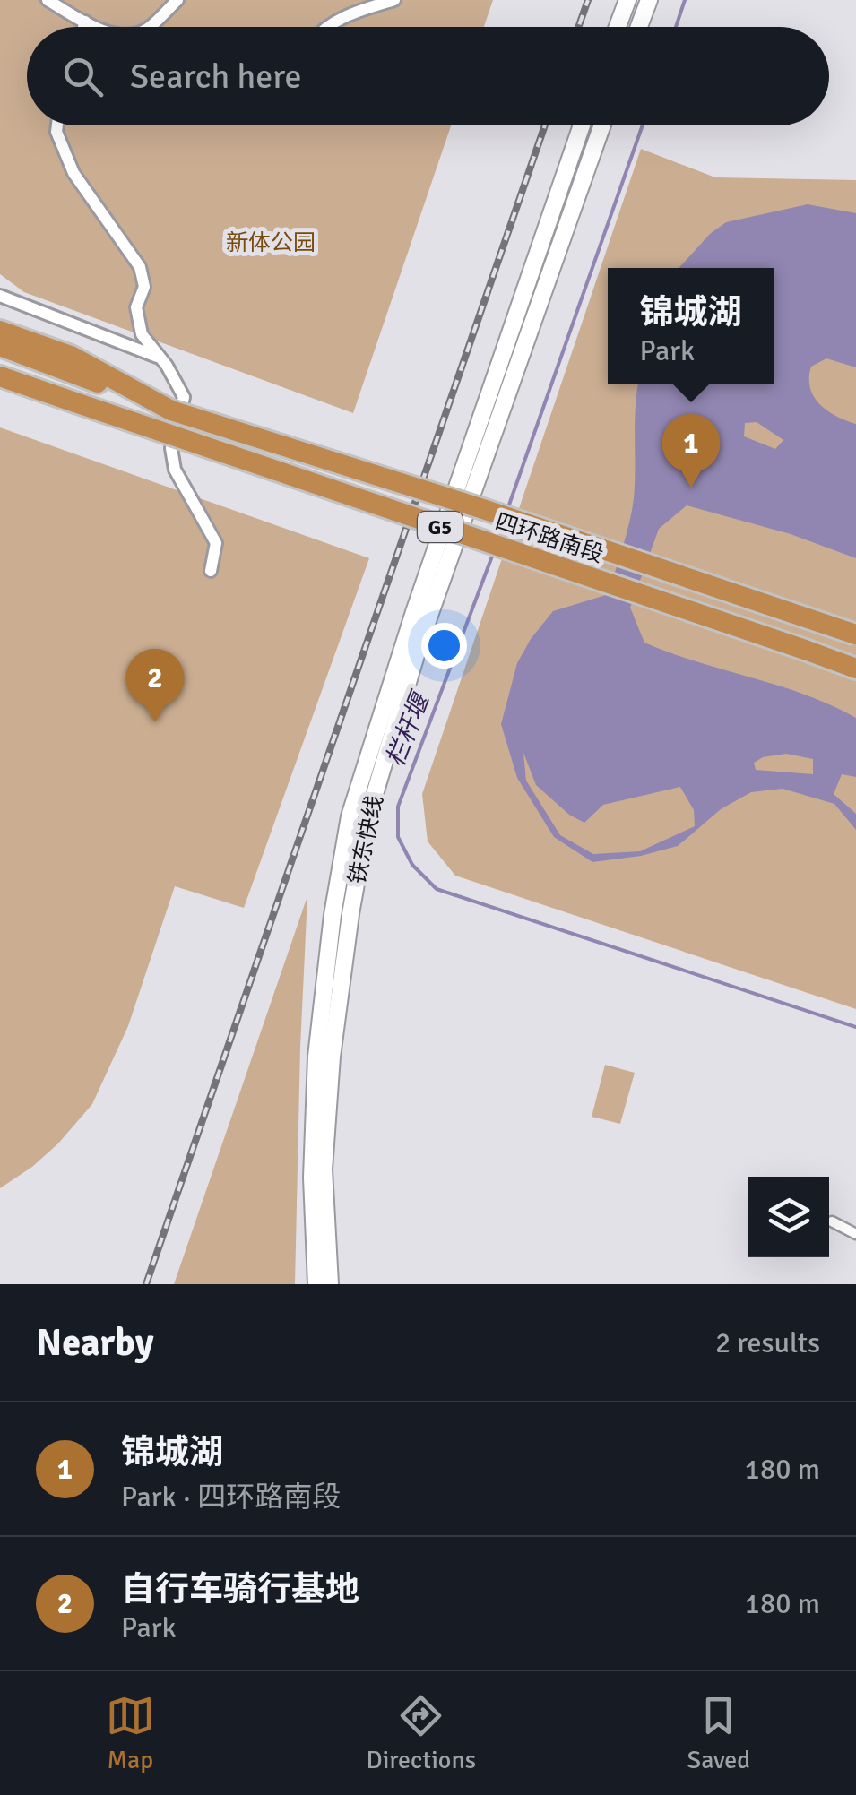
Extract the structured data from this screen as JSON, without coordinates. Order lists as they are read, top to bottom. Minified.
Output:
{"streets":{"highway":["G5","四环路南段"],"main road":["铁东快线"]},"crossings":[["G5","四环路南段"]],"water":["栏杆堰"],"parks":["新体公园"],"page":{"search":"Search here","popup":["锦城湖","Park"],"pins":["1","2"],"heading":["Nearby","2 results"],"list":[{"mark":"1","name":"锦城湖","note":"Park · 四环路南段","value":"180 m"},{"mark":"2","name":"自行车骑行基地","note":"Park","value":"180 m"}],"nav":["Map","Directions","Saved"]}}
